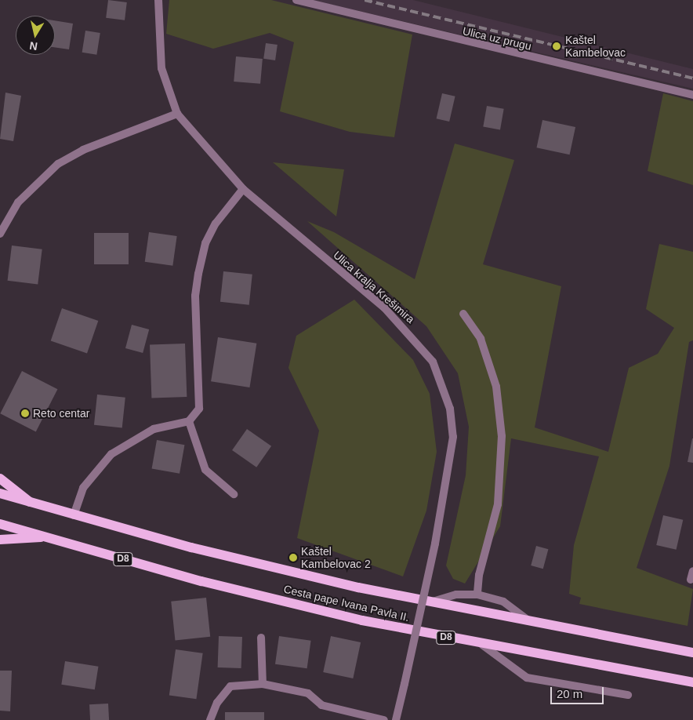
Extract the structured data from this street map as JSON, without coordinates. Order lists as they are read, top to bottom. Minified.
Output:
{"streets":{"main road":["D8","Cesta pape Ivana Pavla II."],"street":["Ulica uz prugu","Ulica kralja Krešimira"]},"places":["Kaštel Kambelovac","Reto centar","Kaštel Kambelovac 2"],"scale_bar":"20 m","north":"bottom"}
